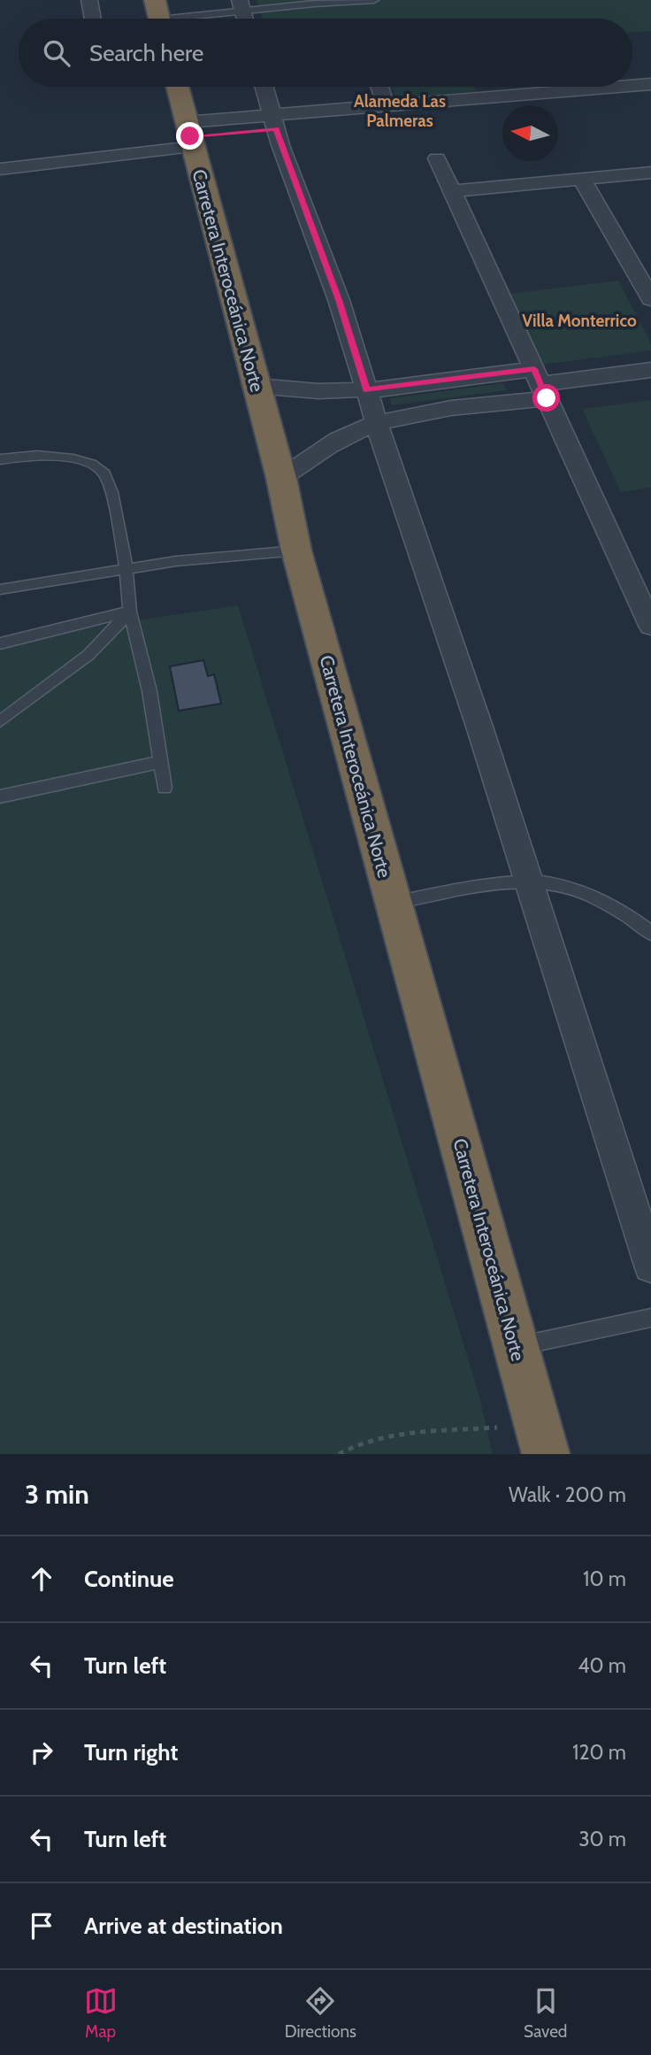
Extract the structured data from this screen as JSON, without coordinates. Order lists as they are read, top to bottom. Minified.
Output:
{"streets":{"highway":["Carretera Interoceánica Norte"]},"districts":["Alameda Las Palmeras","Villa Monterrico"],"north":"left","page":{"search":"Search here","heading":["3 min","Walk · 200 m"],"list":[["Continue","10 m"],["Turn left","40 m"],["Turn right","120 m"],["Turn left","30 m"],"Arrive at destination"],"nav":["Map","Directions","Saved"]}}
